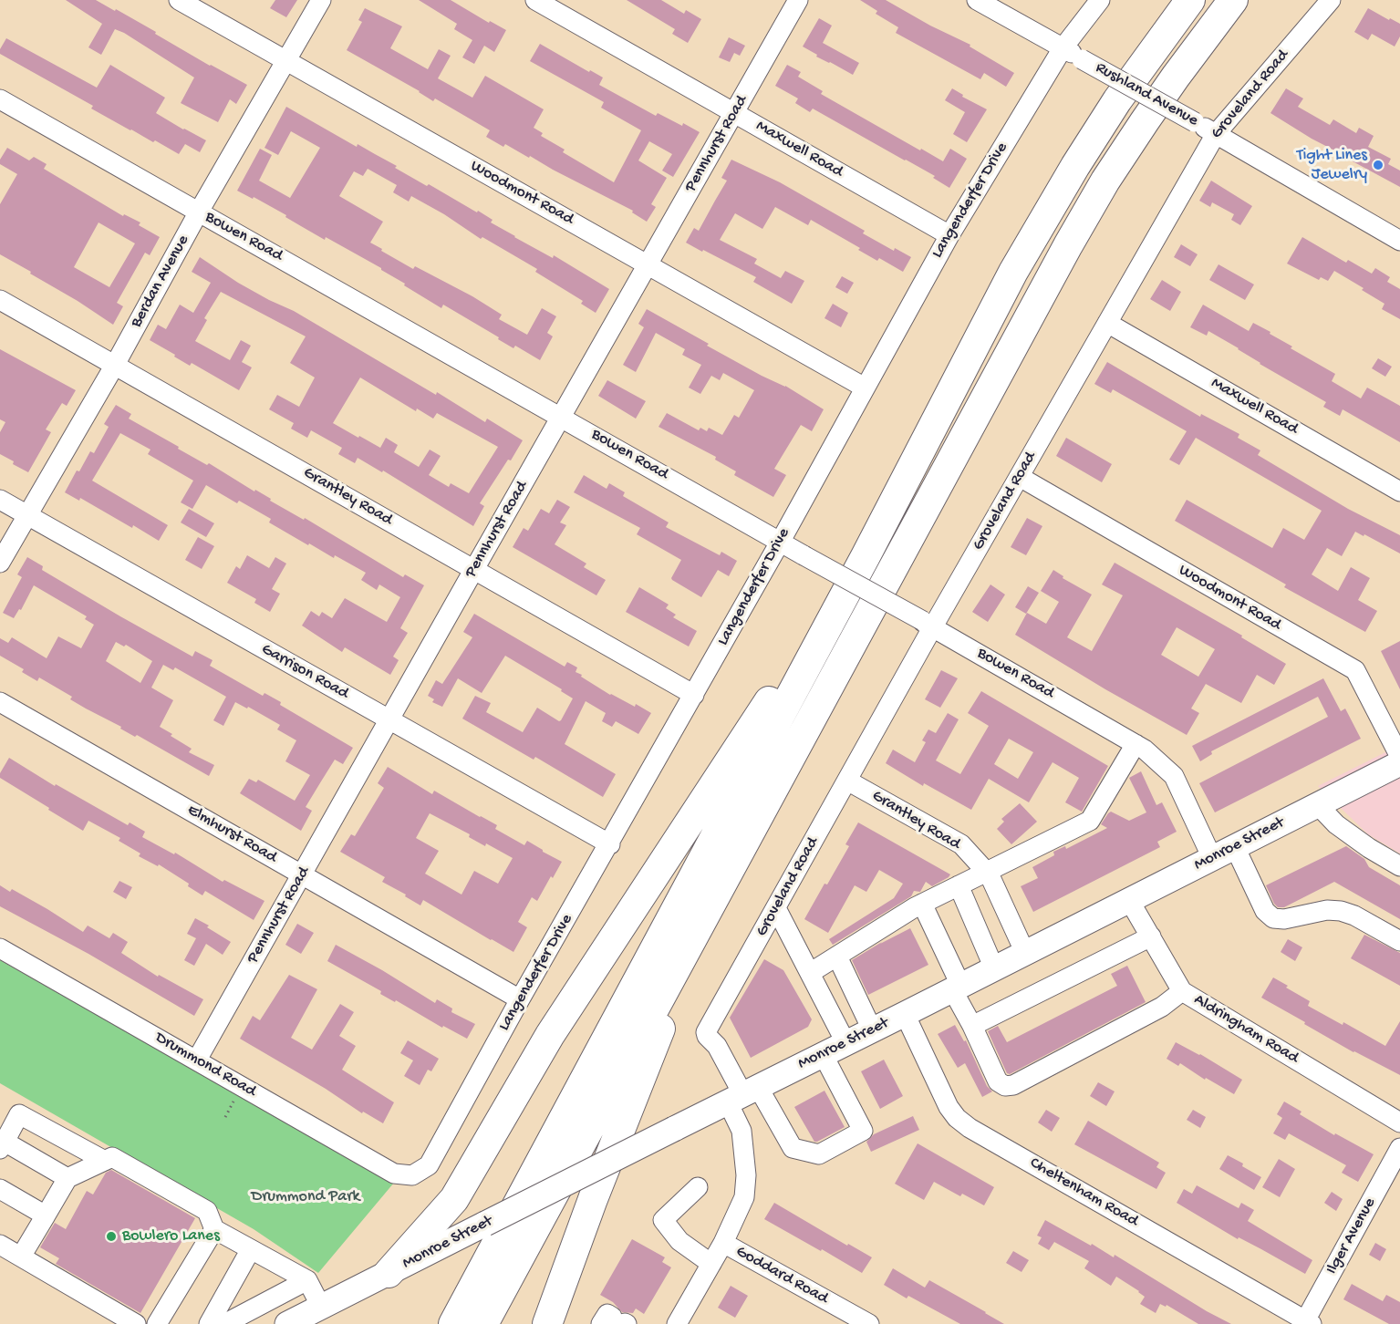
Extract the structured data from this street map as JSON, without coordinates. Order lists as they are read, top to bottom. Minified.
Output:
{"streets":{"main road":["Monroe Street"],"street":["Rushland Avenue","Groveland Road","Pennhurst Road","Maxwell Road","Woodmont Road","Langenderfer Drive","Bowen Road","Berdan Avenue","Grantley Road","Garrison Road","Elmhurst Road","Aldringham Road","Drummond Road","Cheltenham Road","Ilger Avenue","Goddard Road"]},"crossings":[["Rushland Avenue","Groveland Road"],["Rushland Avenue","Langenderfer Drive"],["Groveland Road","Maxwell Road"],["Groveland Road","Woodmont Road"],["Groveland Road","Bowen Road"],["Groveland Road","Grantley Road"],["Groveland Road","Monroe Street"],["Pennhurst Road","Maxwell Road"],["Pennhurst Road","Woodmont Road"],["Pennhurst Road","Bowen Road"],["Pennhurst Road","Grantley Road"],["Pennhurst Road","Garrison Road"],["Pennhurst Road","Elmhurst Road"],["Pennhurst Road","Drummond Road"],["Maxwell Road","Langenderfer Drive"],["Woodmont Road","Langenderfer Drive"],["Woodmont Road","Berdan Avenue"],["Langenderfer Drive","Bowen Road"],["Langenderfer Drive","Grantley Road"],["Langenderfer Drive","Garrison Road"],["Langenderfer Drive","Elmhurst Road"],["Langenderfer Drive","Drummond Road"],["Bowen Road","Berdan Avenue"],["Bowen Road","Monroe Street"],["Berdan Avenue","Grantley Road"],["Berdan Avenue","Garrison Road"],["Grantley Road","Monroe Street"],["Monroe Street","Aldringham Road"],["Monroe Street","Cheltenham Road"],["Cheltenham Road","Ilger Avenue"]],"parks":["Drummond Park"],"places":["Tight Lines Jewelry","Bowlero Lanes"]}
